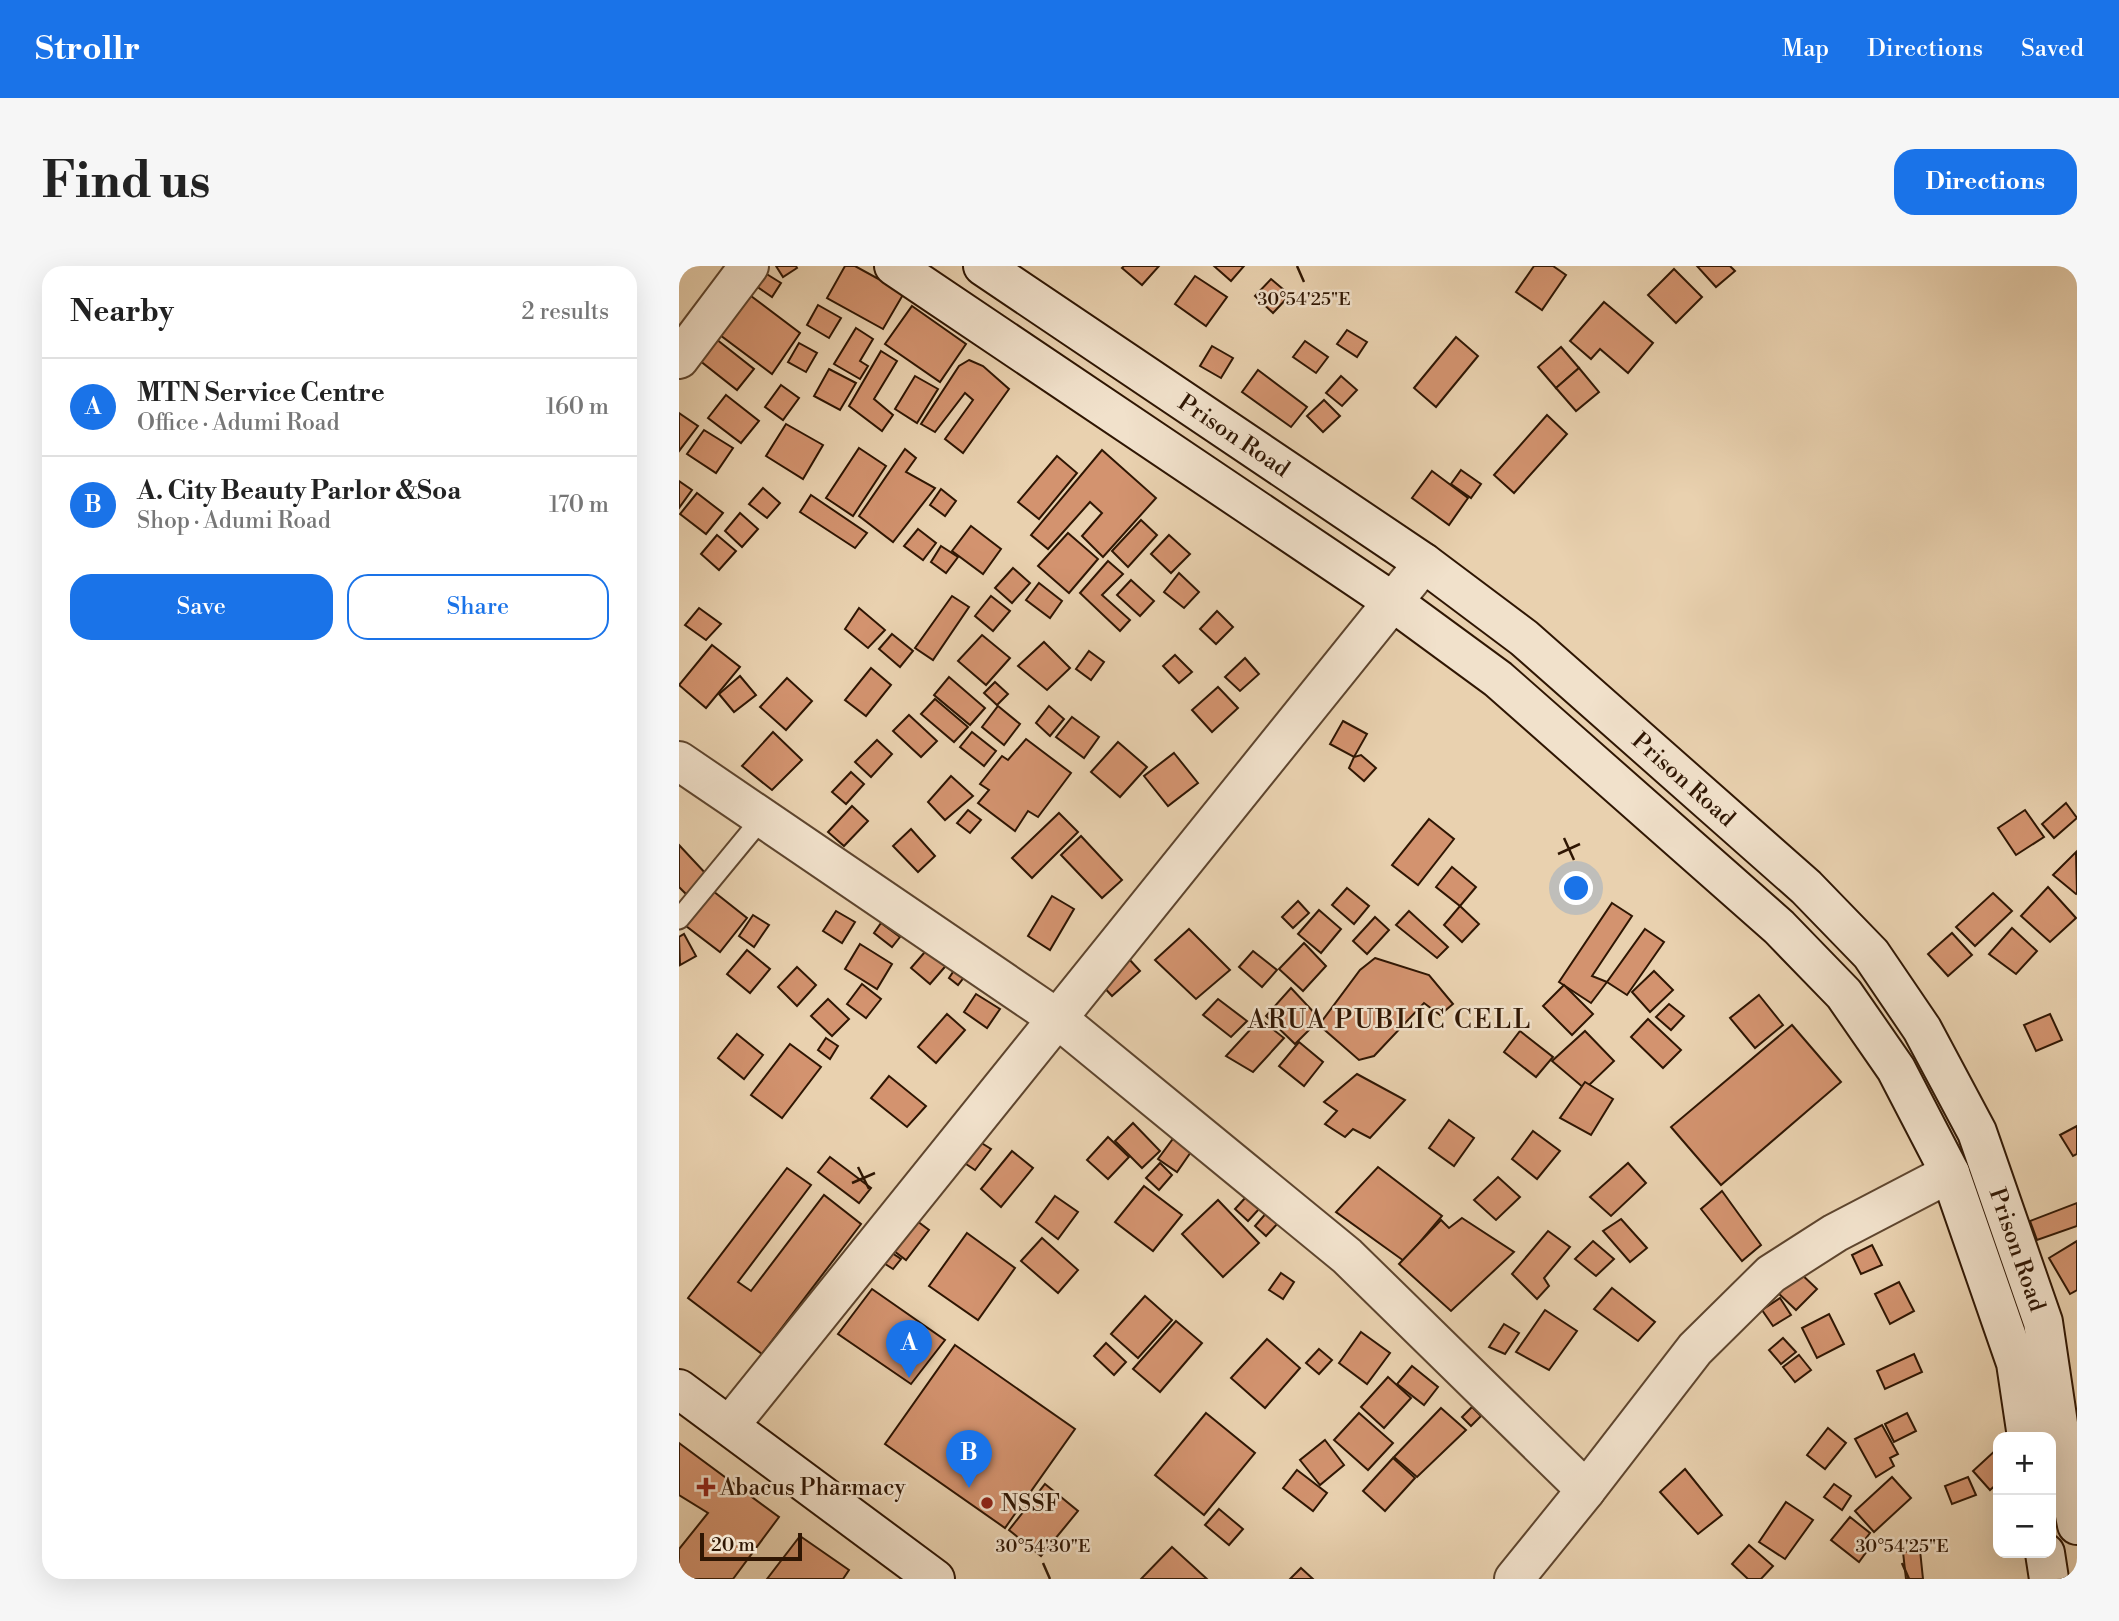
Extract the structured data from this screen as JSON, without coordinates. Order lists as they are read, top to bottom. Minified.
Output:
{"streets":{"street":["Prison Road"]},"districts":["ARUA PUBLIC CELL"],"places":{"health":["Abacus Pharmacy"],"other":["NSSF"]},"scale_bar":"20 m","page":{"header":"Strollr","nav":["Map","Directions","Saved"],"buttons":["Directions",["Save","Share"]],"title":"Find us","heading":["Nearby","2 results"],"list":[{"mark":"A","name":"MTN Service Centre","note":"Office · Adumi Road","value":"160 m"},{"mark":"B","name":"A. City Beauty Parlor &Soa","note":"Shop · Adumi Road","value":"170 m"}],"pins":["A","B"],"map_buttons":["+","−"],"scale":"20 m"},"coordinates":["30°54'25\"E","30°54'30\"E"]}
